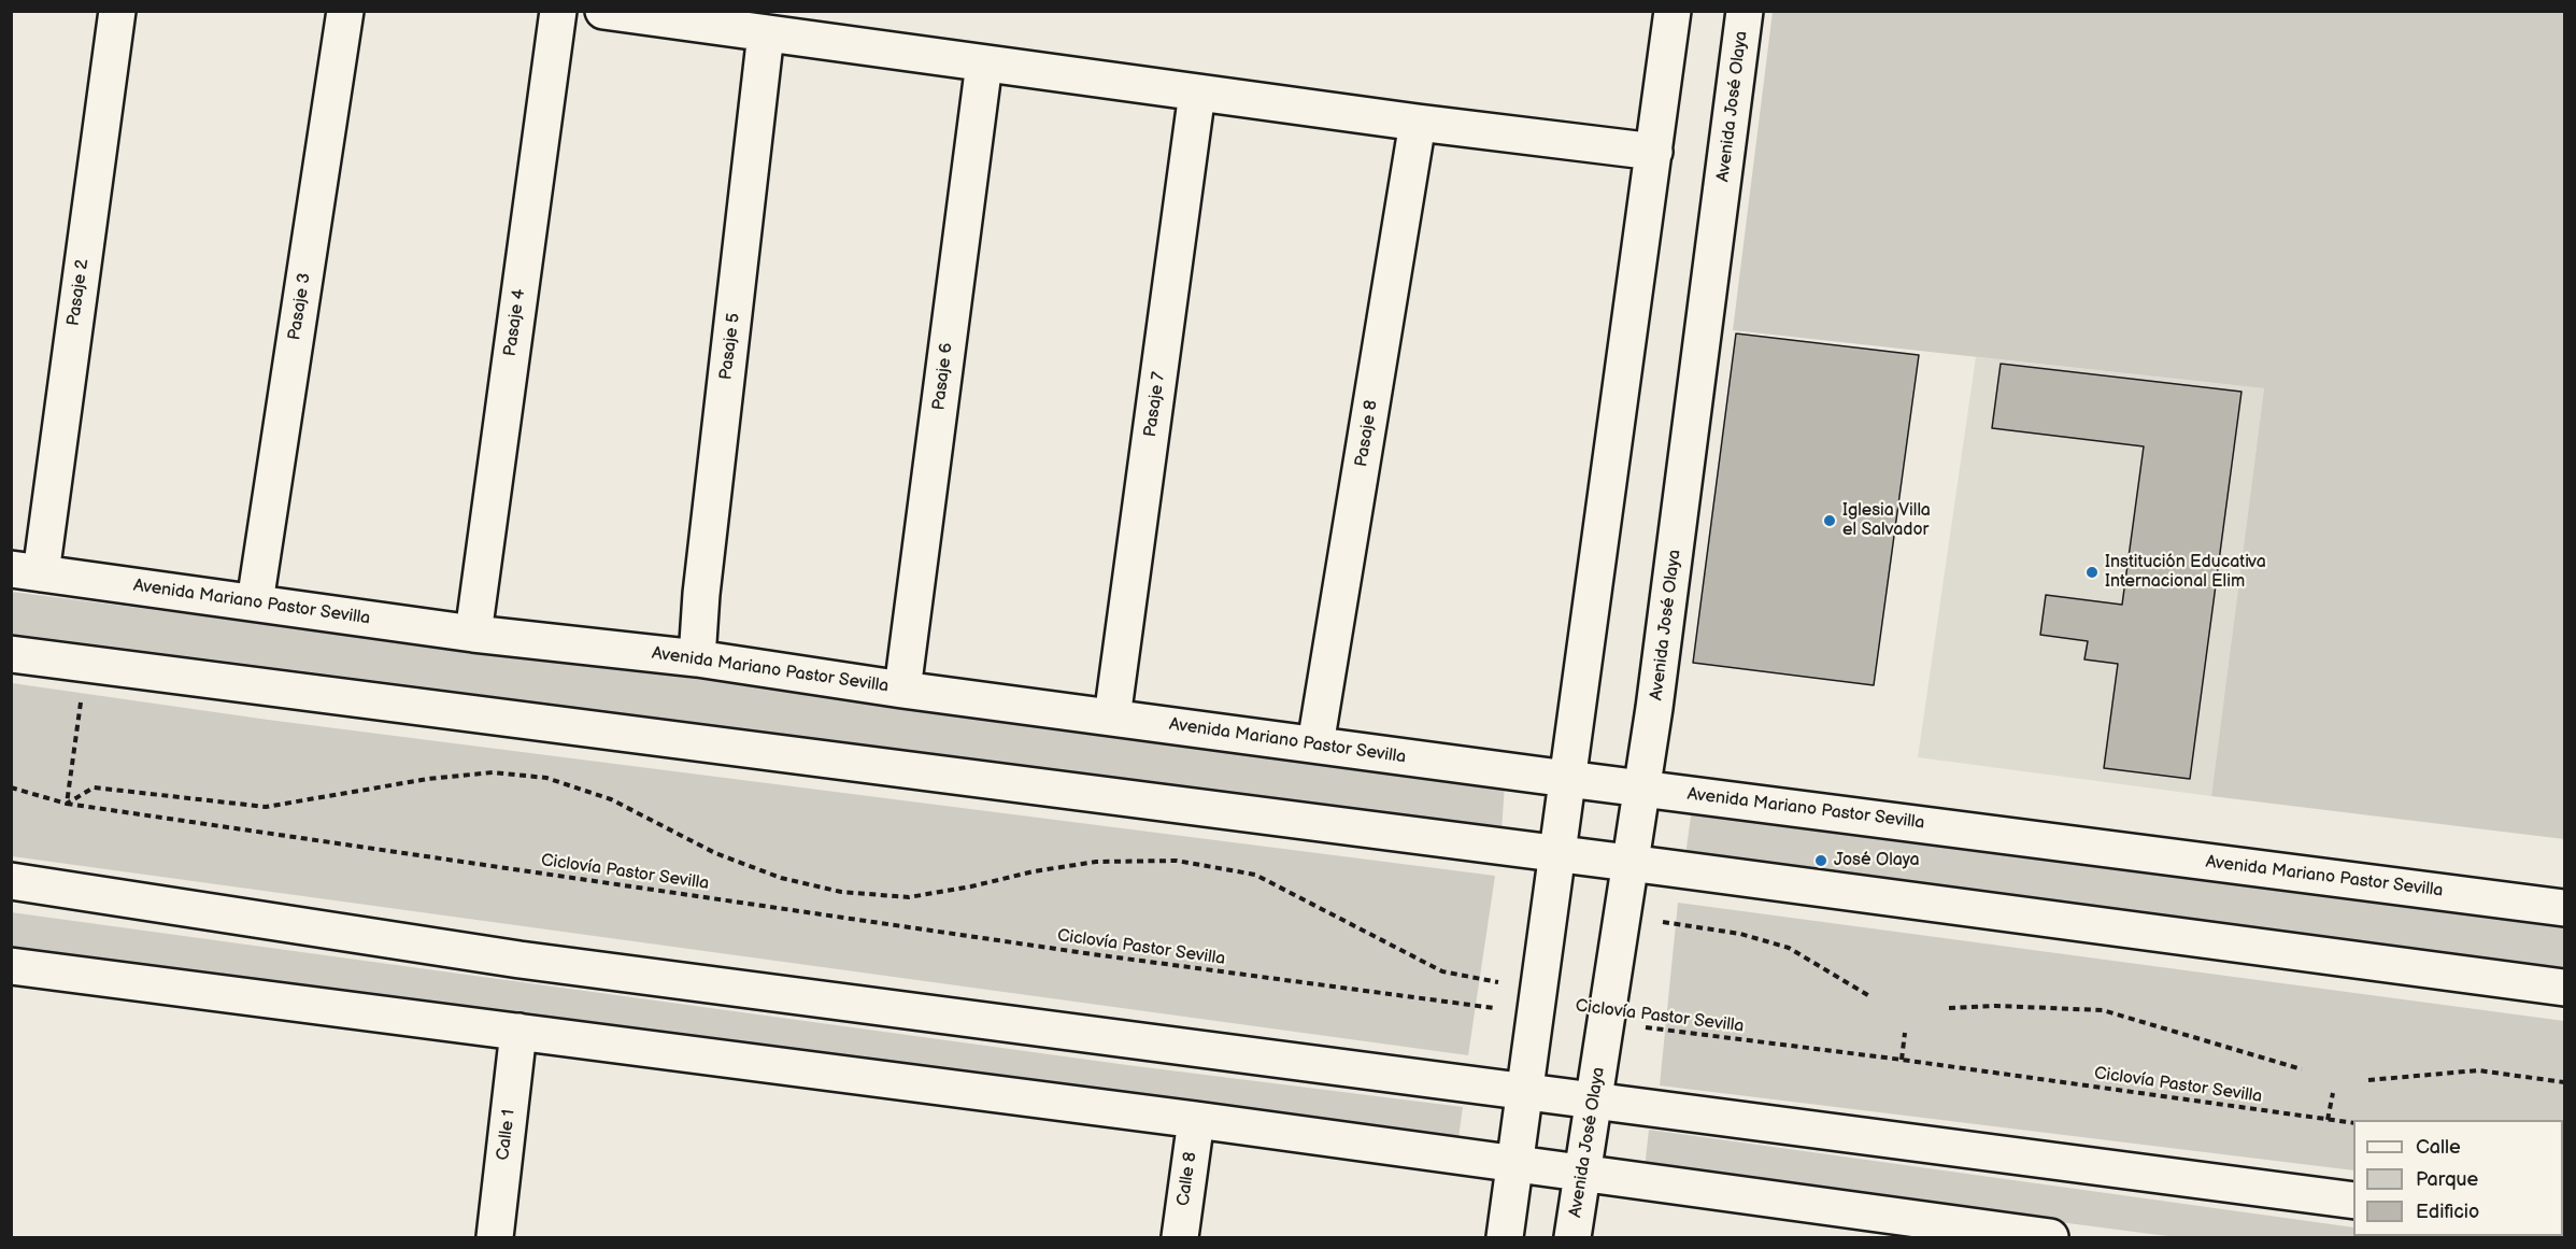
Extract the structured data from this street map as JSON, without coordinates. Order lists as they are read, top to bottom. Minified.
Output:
{"streets":{"street":["Avenida José Olaya","Pasaje 2","Pasaje 3","Pasaje 4","Pasaje 5","Pasaje 6","Pasaje 7","Pasaje 8","Avenida Mariano Pastor Sevilla","Calle 1","Calle 8"],"path":["Ciclovía Pastor Sevilla"]},"crossings":[["Avenida José Olaya","Avenida Mariano Pastor Sevilla"],["Avenida José Olaya","Ciclovía Pastor Sevilla"],["Pasaje 2","Avenida Mariano Pastor Sevilla"],["Pasaje 3","Avenida Mariano Pastor Sevilla"],["Pasaje 4","Avenida Mariano Pastor Sevilla"],["Pasaje 5","Avenida Mariano Pastor Sevilla"],["Pasaje 6","Avenida Mariano Pastor Sevilla"],["Pasaje 7","Avenida Mariano Pastor Sevilla"],["Pasaje 8","Avenida Mariano Pastor Sevilla"]],"places":["Iglesia Villa el Salvador","Institución Educativa Internacional Elim","José Olaya"],"legend":["Calle","Parque","Edificio"]}
